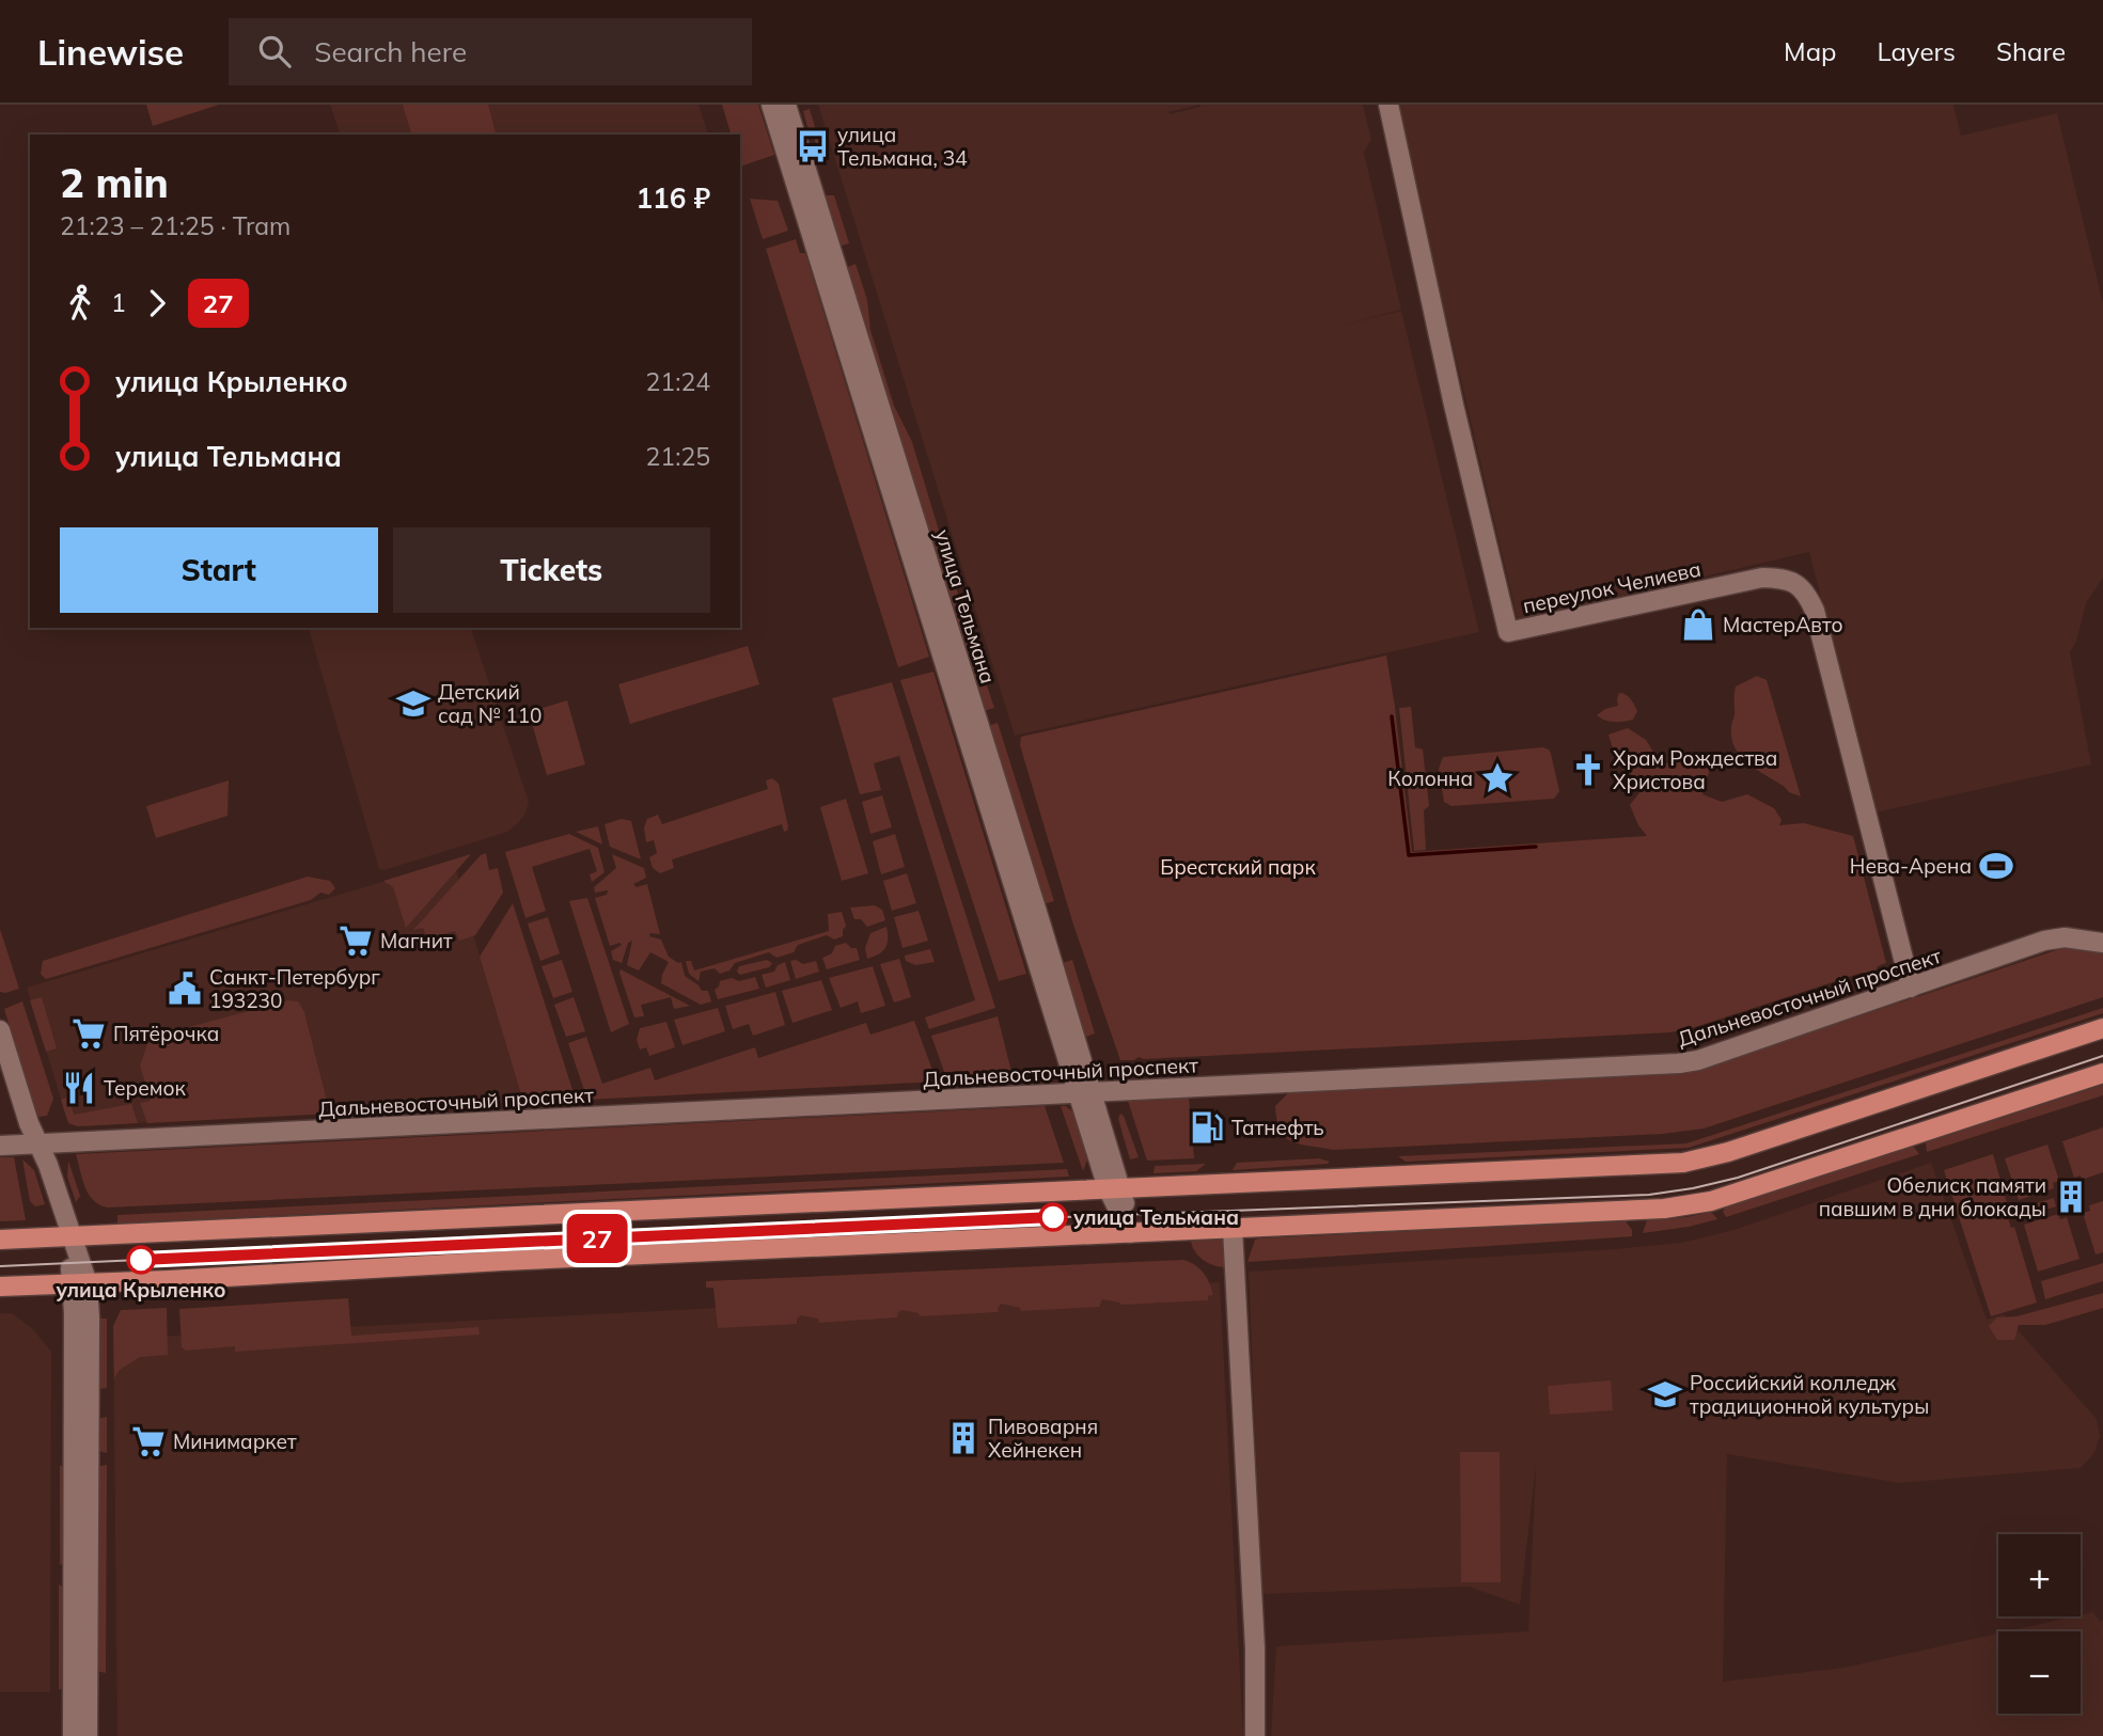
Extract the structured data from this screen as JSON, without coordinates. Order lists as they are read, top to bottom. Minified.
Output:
{"streets":{"street":["переулок Челиева","улица Тельмана","Дальневосточный проспект"]},"crossings":[["переулок Челиева","Дальневосточный проспект"],["улица Тельмана","Дальневосточный проспект"]],"parks":["Брестский парк"],"places":{"bus stop":["улица Тельмана, 34"],"shop":["МастерАвто"],"school or university":["Детский сад № 110","Российский колледж традиционной культуры"],"church":["Храм Рождества Христова"],"place":["Колонна"],"sports":["Нева-Арена"],"supermarket":["Магнит","Пятёрочка","Минимаркет"],"public building":["Санкт-Петербург 193230"],"restaurant":["Теремок"],"fuel station":["Татнефть"],"building":["Обелиск памяти павшим в дни блокады","Пивоварня Хейнекен"],"other":["улица Тельмана","улица Крыленко"]},"lines":["tram line 27"],"page":{"header":"Linewise","search":"Search here","nav":["Map","Layers","Share"],"on_map":"27","heading":["2 min","21:23 – 21:25 · Tram","116 ₽"],"legs":["1","27"],"list":[{"name":"улица Крыленко","value":"21:24"},{"name":"улица Тельмана","value":"21:25"}],"buttons":["Start","Tickets"],"map_buttons":["+","−"]}}
